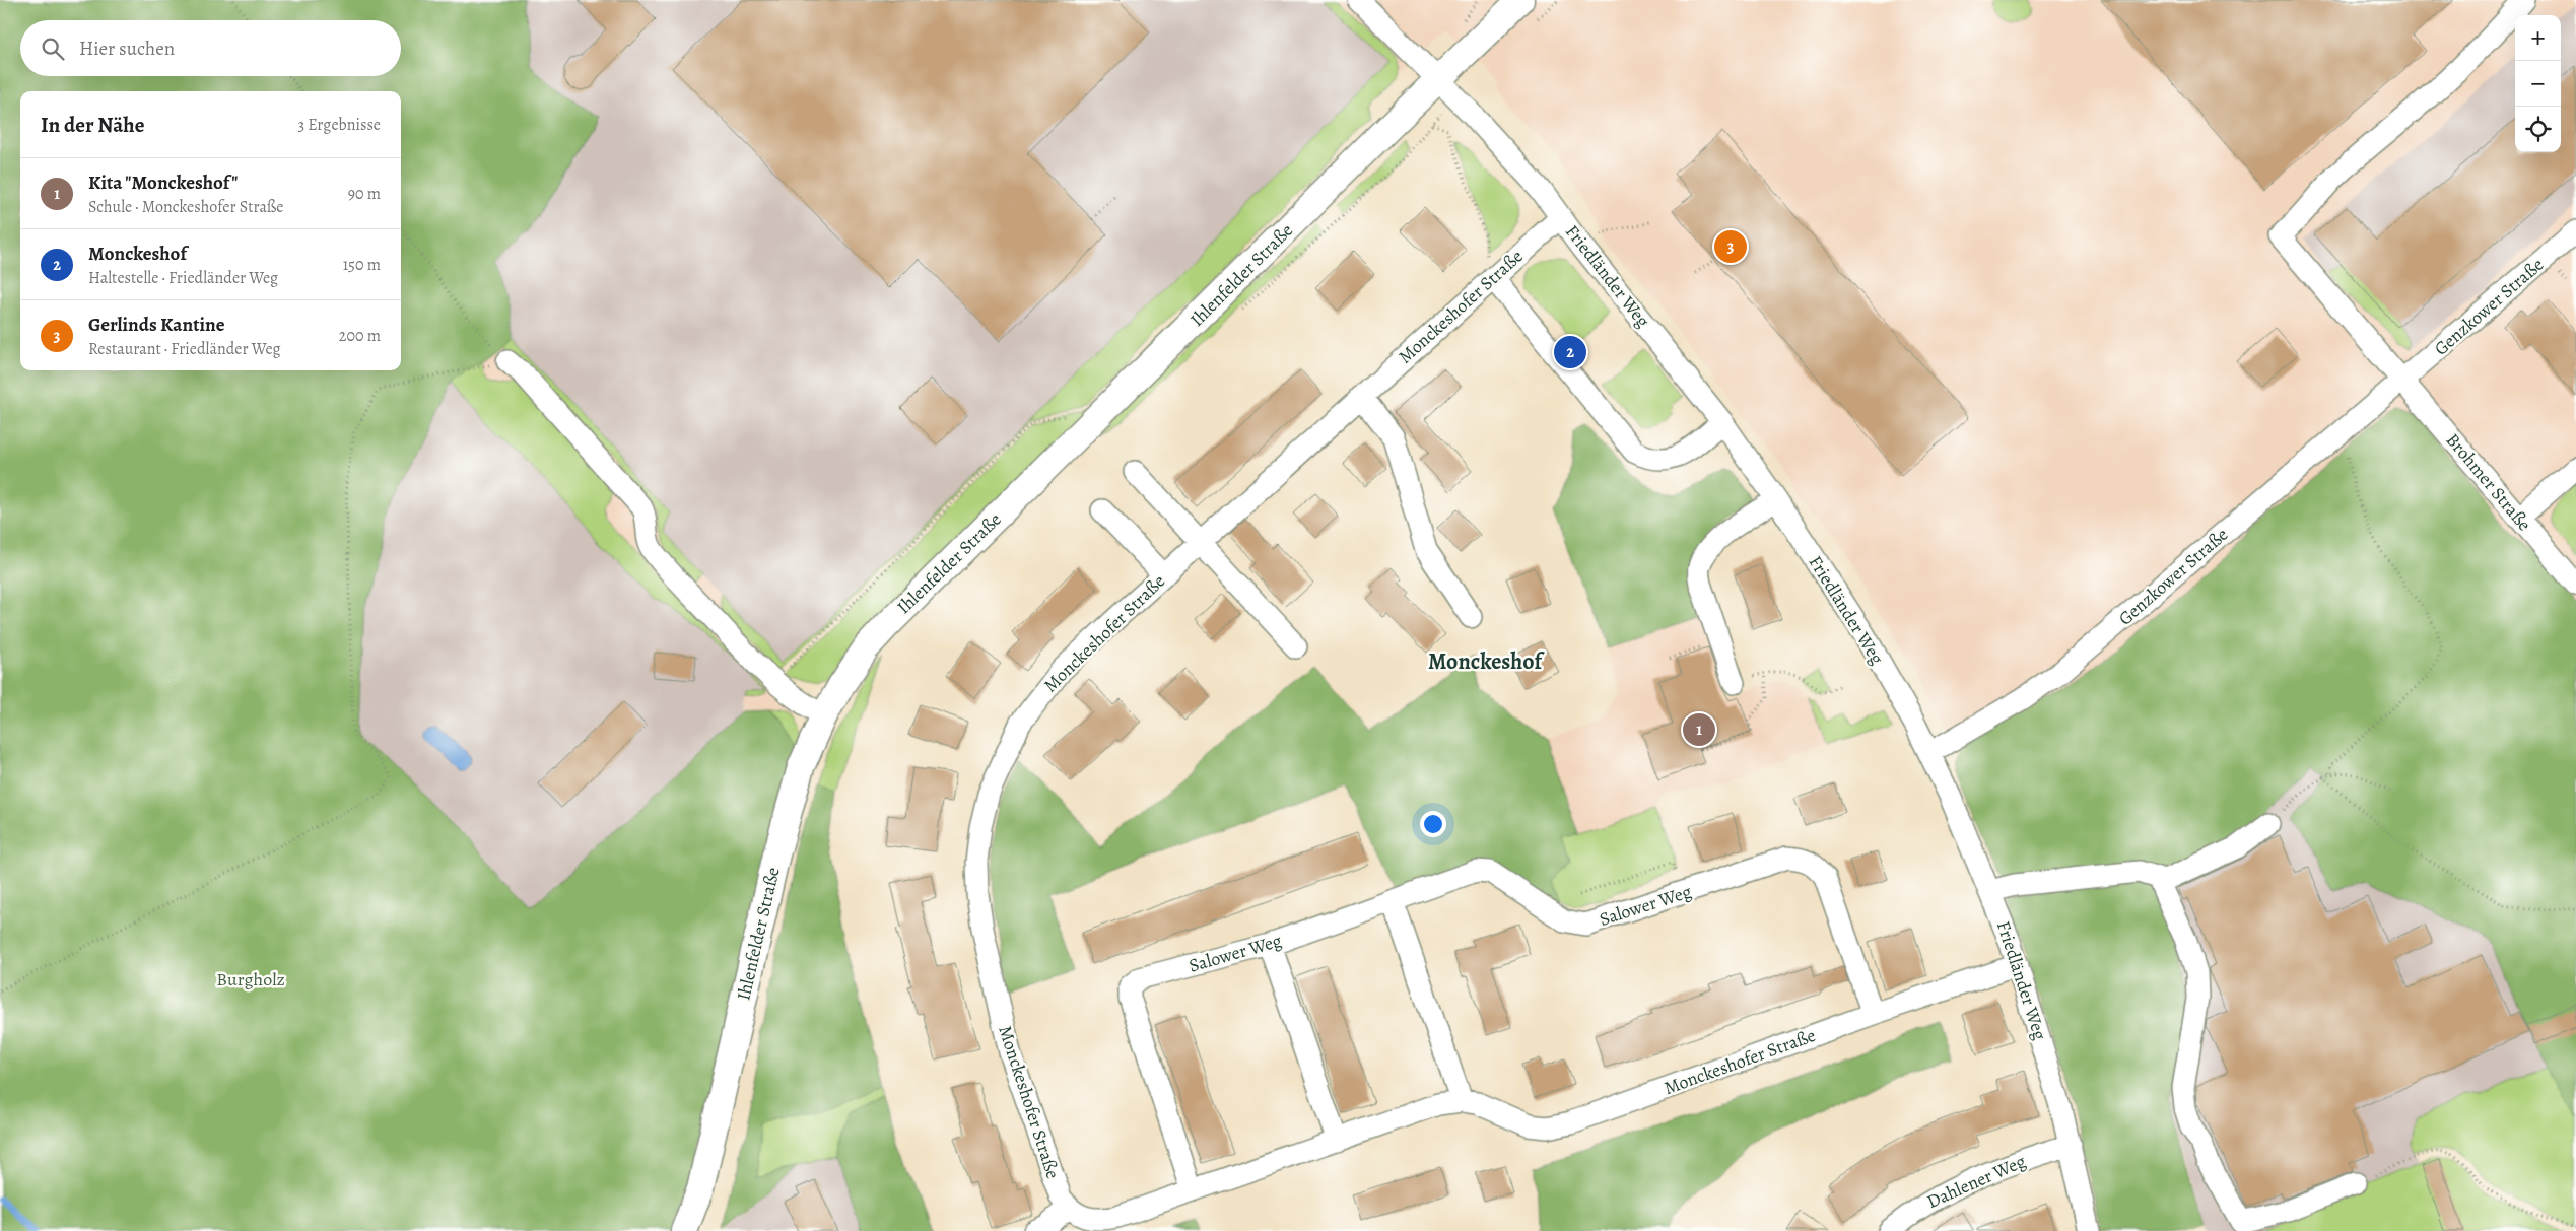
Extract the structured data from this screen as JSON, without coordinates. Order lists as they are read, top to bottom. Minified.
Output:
{"streets":{"main road":["Ihlenfelder Straße"],"street":["Friedländer Weg","Monckeshofer Straße","Genzkower Straße","Brohmer Straße","Salower Weg","Dahlener Weg"]},"crossings":[["Ihlenfelder Straße","Friedländer Weg"],["Friedländer Weg","Monckeshofer Straße"],["Friedländer Weg","Genzkower Straße"],["Friedländer Weg","Dahlener Weg"],["Monckeshofer Straße","Salower Weg"],["Genzkower Straße","Brohmer Straße"]],"districts":["Monckeshof"],"parks":["Burgholz"],"page":{"map_buttons":["+","−"],"search":"Hier suchen","heading":["In der Nähe","3 Ergebnisse"],"list":[{"mark":"1","name":"Kita \"Monckeshof\"","note":"Schule · Monckeshofer Straße","value":"90 m"},{"mark":"2","name":"Monckeshof","note":"Haltestelle · Friedländer Weg","value":"150 m"},{"mark":"3","name":"Gerlinds Kantine","note":"Restaurant · Friedländer Weg","value":"200 m"}],"pins":["3","2","1"]}}
